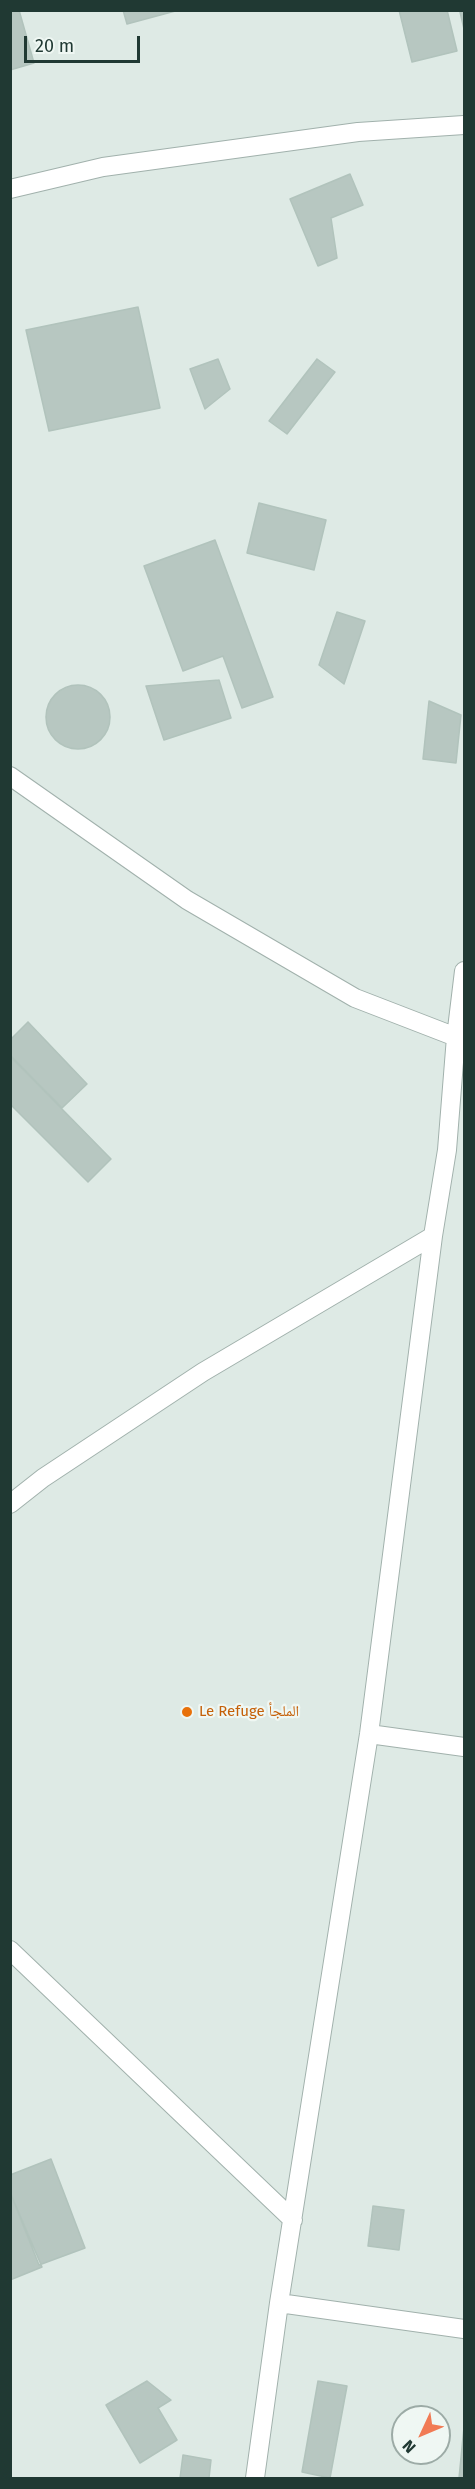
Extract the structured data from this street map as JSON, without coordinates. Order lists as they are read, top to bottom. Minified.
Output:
{"places":["Le Refuge الملجأ"],"scale_bar":"20 m","north":"bottom left"}
